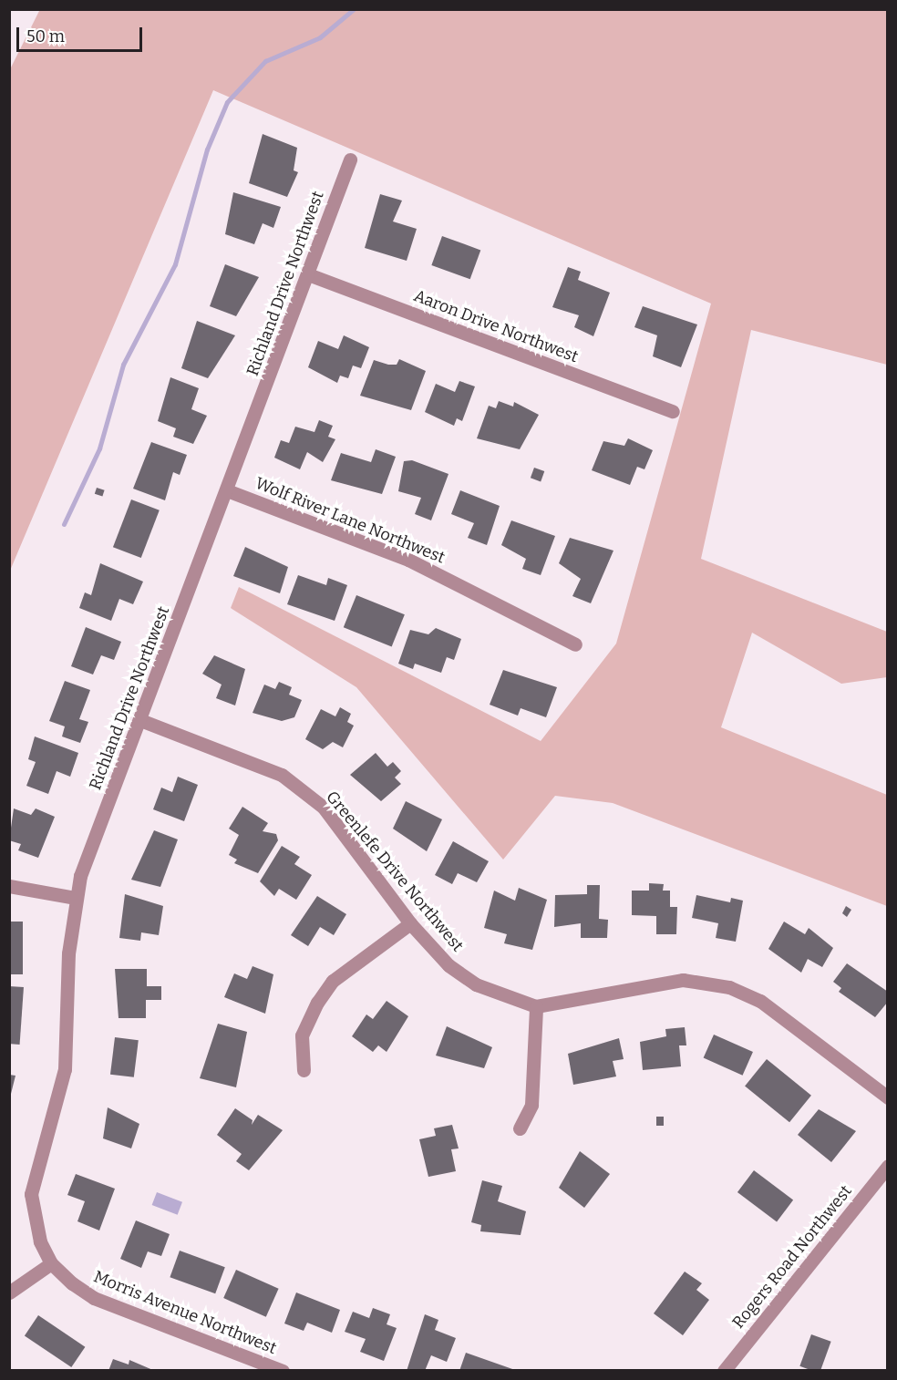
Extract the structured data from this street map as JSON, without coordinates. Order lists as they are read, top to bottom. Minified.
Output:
{"streets":{"street":["Richland Drive Northwest","Aaron Drive Northwest","Wolf River Lane Northwest","Greenlefe Drive Northwest","Rogers Road Northwest","Morris Avenue Northwest"]},"crossings":[["Richland Drive Northwest","Aaron Drive Northwest"],["Richland Drive Northwest","Wolf River Lane Northwest"],["Richland Drive Northwest","Greenlefe Drive Northwest"],["Richland Drive Northwest","Morris Avenue Northwest"]],"scale_bar":"50 m"}
